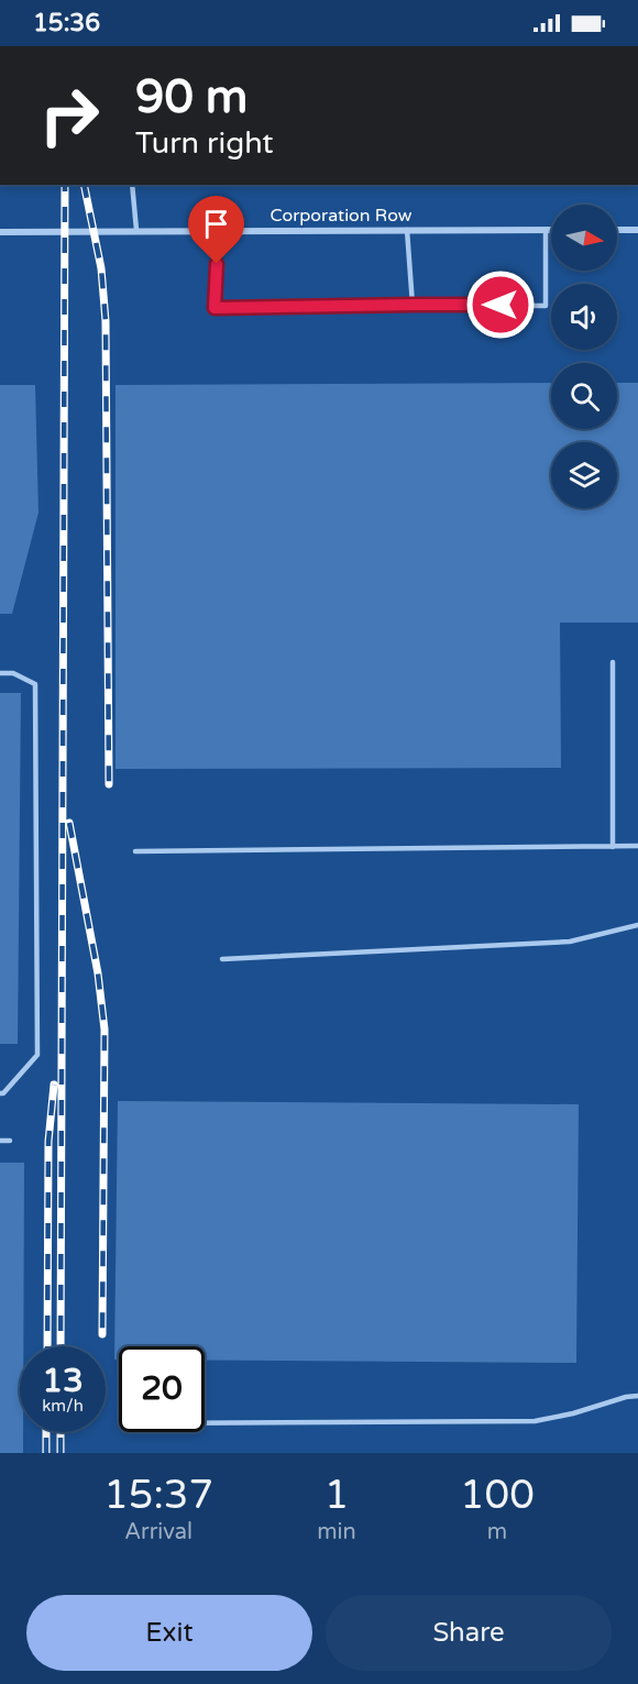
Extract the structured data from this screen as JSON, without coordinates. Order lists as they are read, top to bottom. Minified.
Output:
{"streets":{"street":["Corporation Row"]},"north":"right","page":{"status":"15:36","turn":["90 m","Turn right"],"speed":"13 km/h","limit":"20","eta":["15:37","Arrival","1","min","100","m"],"buttons":["Exit","Share"]}}
